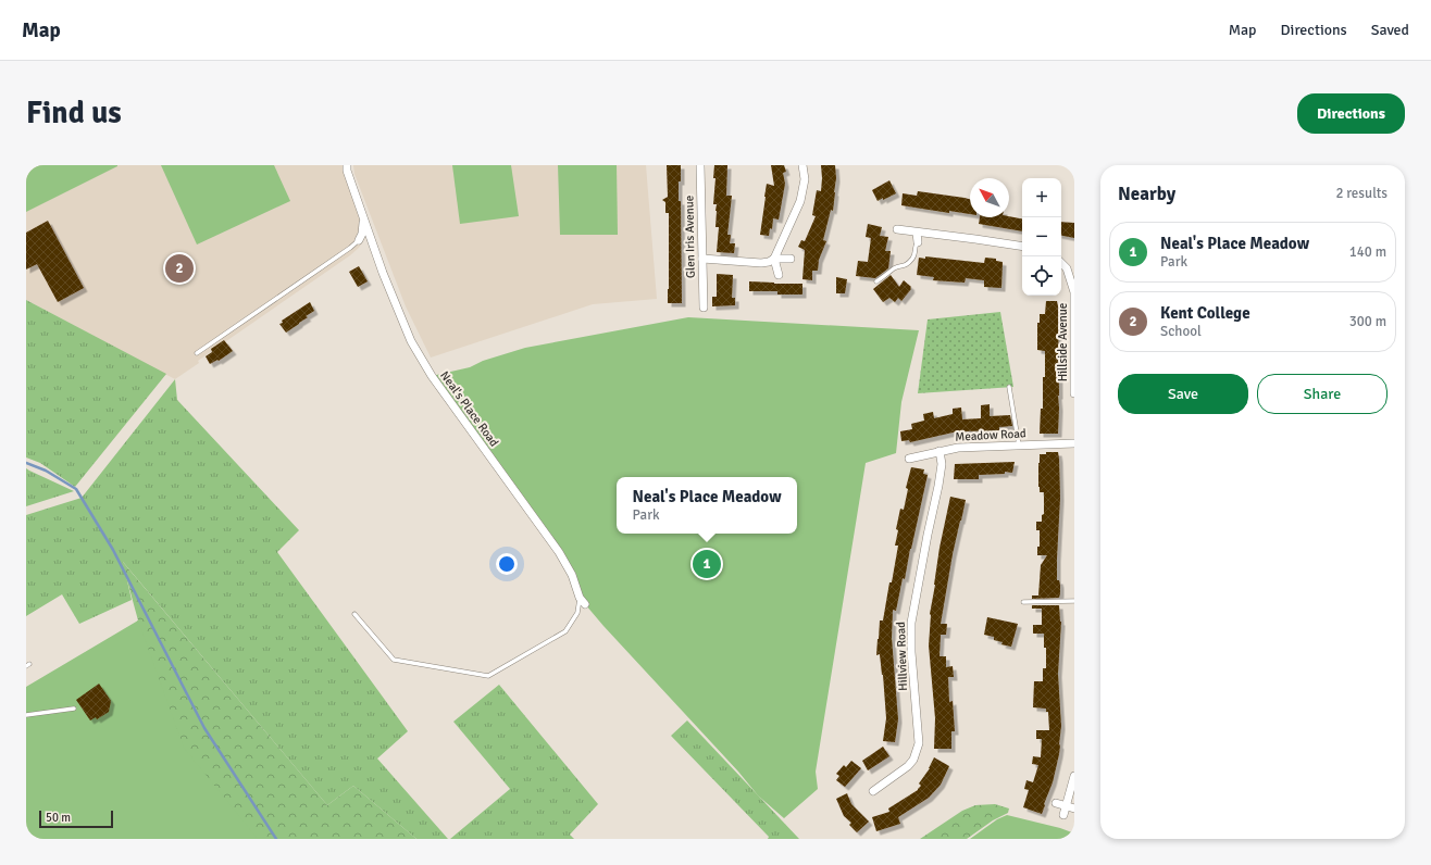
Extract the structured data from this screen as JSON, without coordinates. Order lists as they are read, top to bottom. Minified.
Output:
{"streets":{"street":["Glen Iris Avenue","Hillside Avenue","Neal's Place Road","Meadow Road","Hillview Road"]},"crossings":[["Meadow Road","Hillview Road"]],"scale_bar":"50 m","north":"top left","page":{"header":"Map","nav":["Map","Directions","Saved"],"buttons":["Directions",["Save","Share"]],"title":"Find us","heading":["Nearby","2 results"],"map_buttons":["+","−"],"list":[{"mark":"1","name":"Neal's Place Meadow","note":"Park","value":"140 m"},{"mark":"2","name":"Kent College","note":"School","value":"300 m"}],"pins":["2","1"],"popup":["Neal's Place Meadow","Park"],"scale":"50 m"}}
